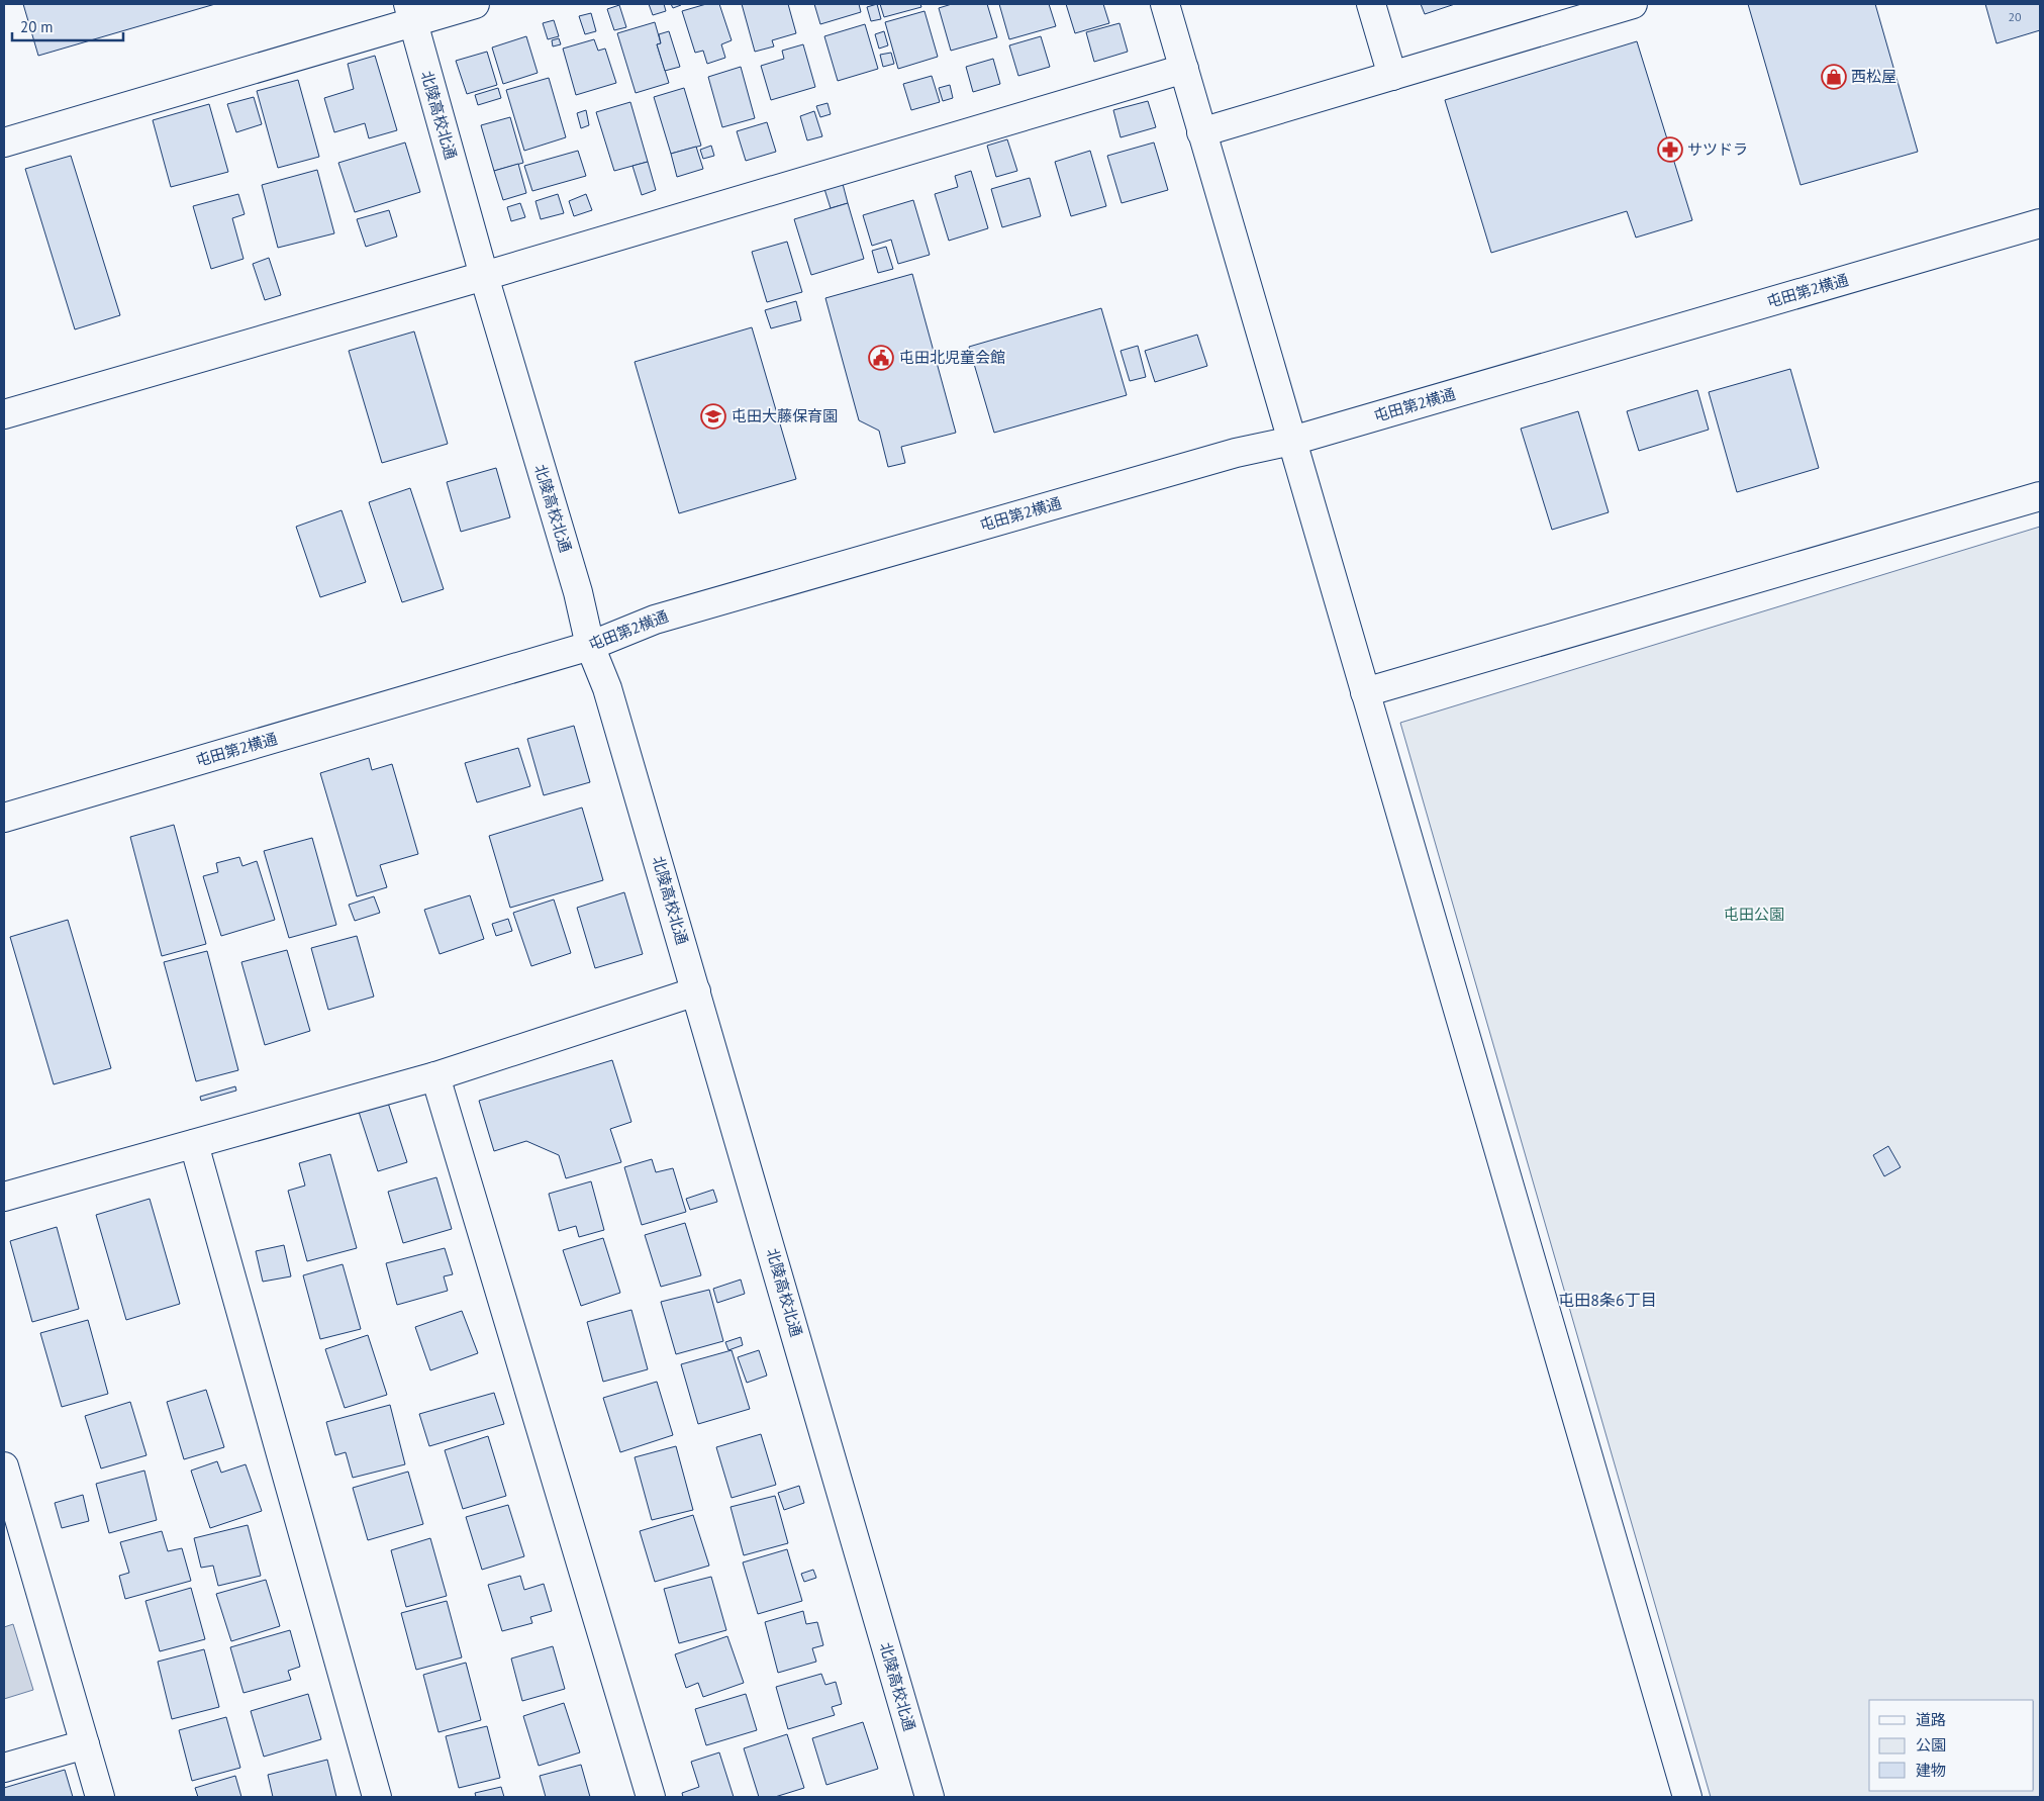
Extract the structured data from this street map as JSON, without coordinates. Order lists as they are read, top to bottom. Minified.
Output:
{"streets":{"street":["北陵高校北通","屯田第2横通"]},"crossings":[["北陵高校北通","屯田第2横通"]],"districts":["屯田8条6丁目"],"parks":["屯田公園"],"places":{"shop":["西松屋"],"pharmacy":["サツドラ"],"public building":["屯田北児童会館"],"school or university":["屯田大藤保育園"]},"house_numbers":["20"],"legend":["道路","公園","建物"],"scale_bar":"20 m"}
